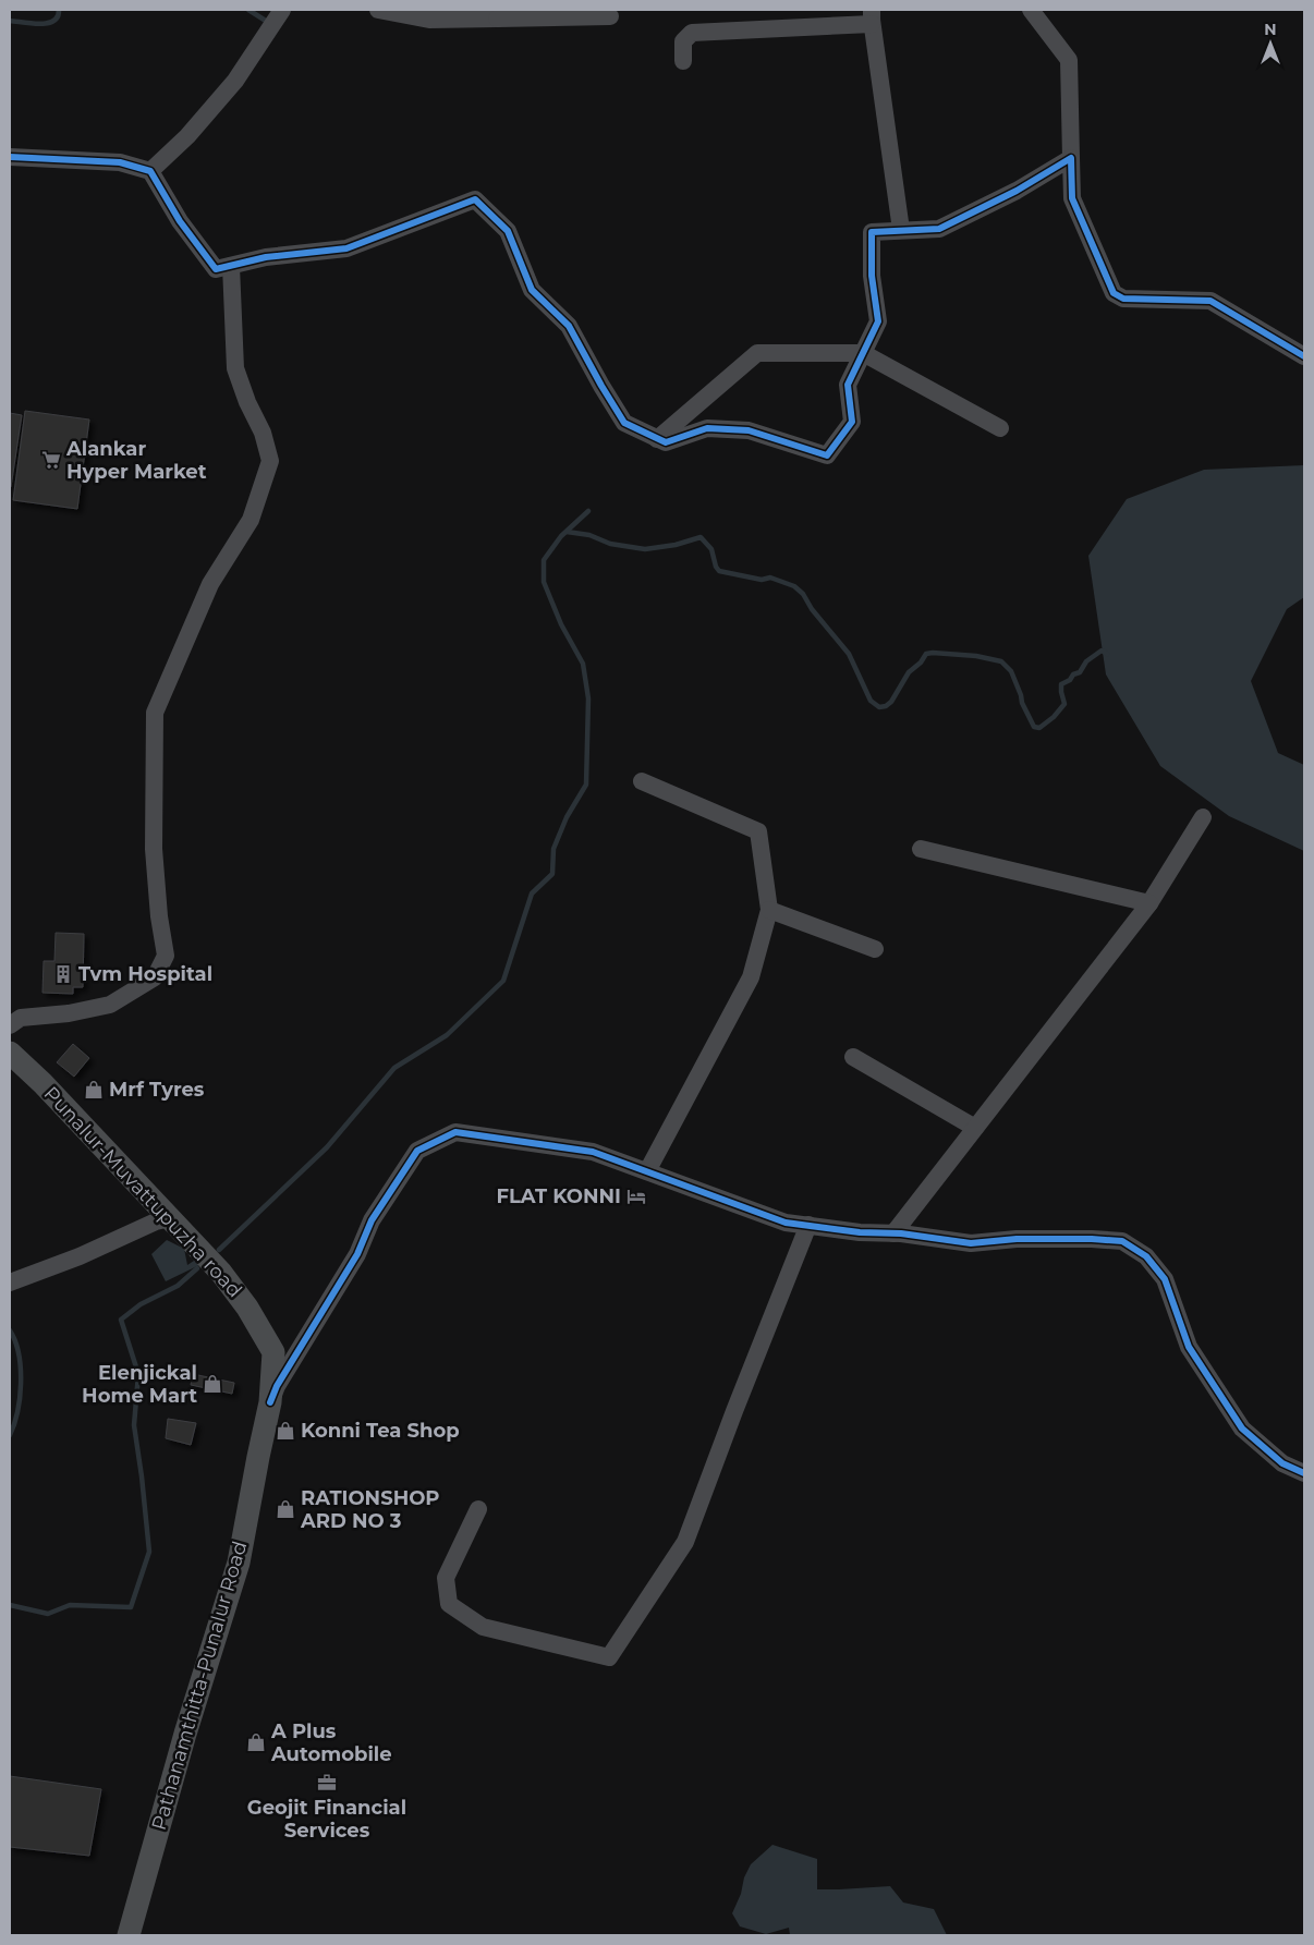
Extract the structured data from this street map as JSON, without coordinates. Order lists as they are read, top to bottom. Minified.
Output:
{"streets":{"main road":["Punalur-Muvattupuzha road","Pathanamthitta-Punalur Road"]},"crossings":[["Punalur-Muvattupuzha road","Pathanamthitta-Punalur Road"]],"places":{"supermarket":["Alankar Hyper Market"],"building":["Tvm Hospital"],"shop":["Mrf Tyres","Elenjickal Home Mart","Konni Tea Shop","RATIONSHOP ARD NO 3","A Plus Automobile"],"hotel":["FLAT KONNI"],"office":["Geojit Financial Services"]},"north":"top"}
